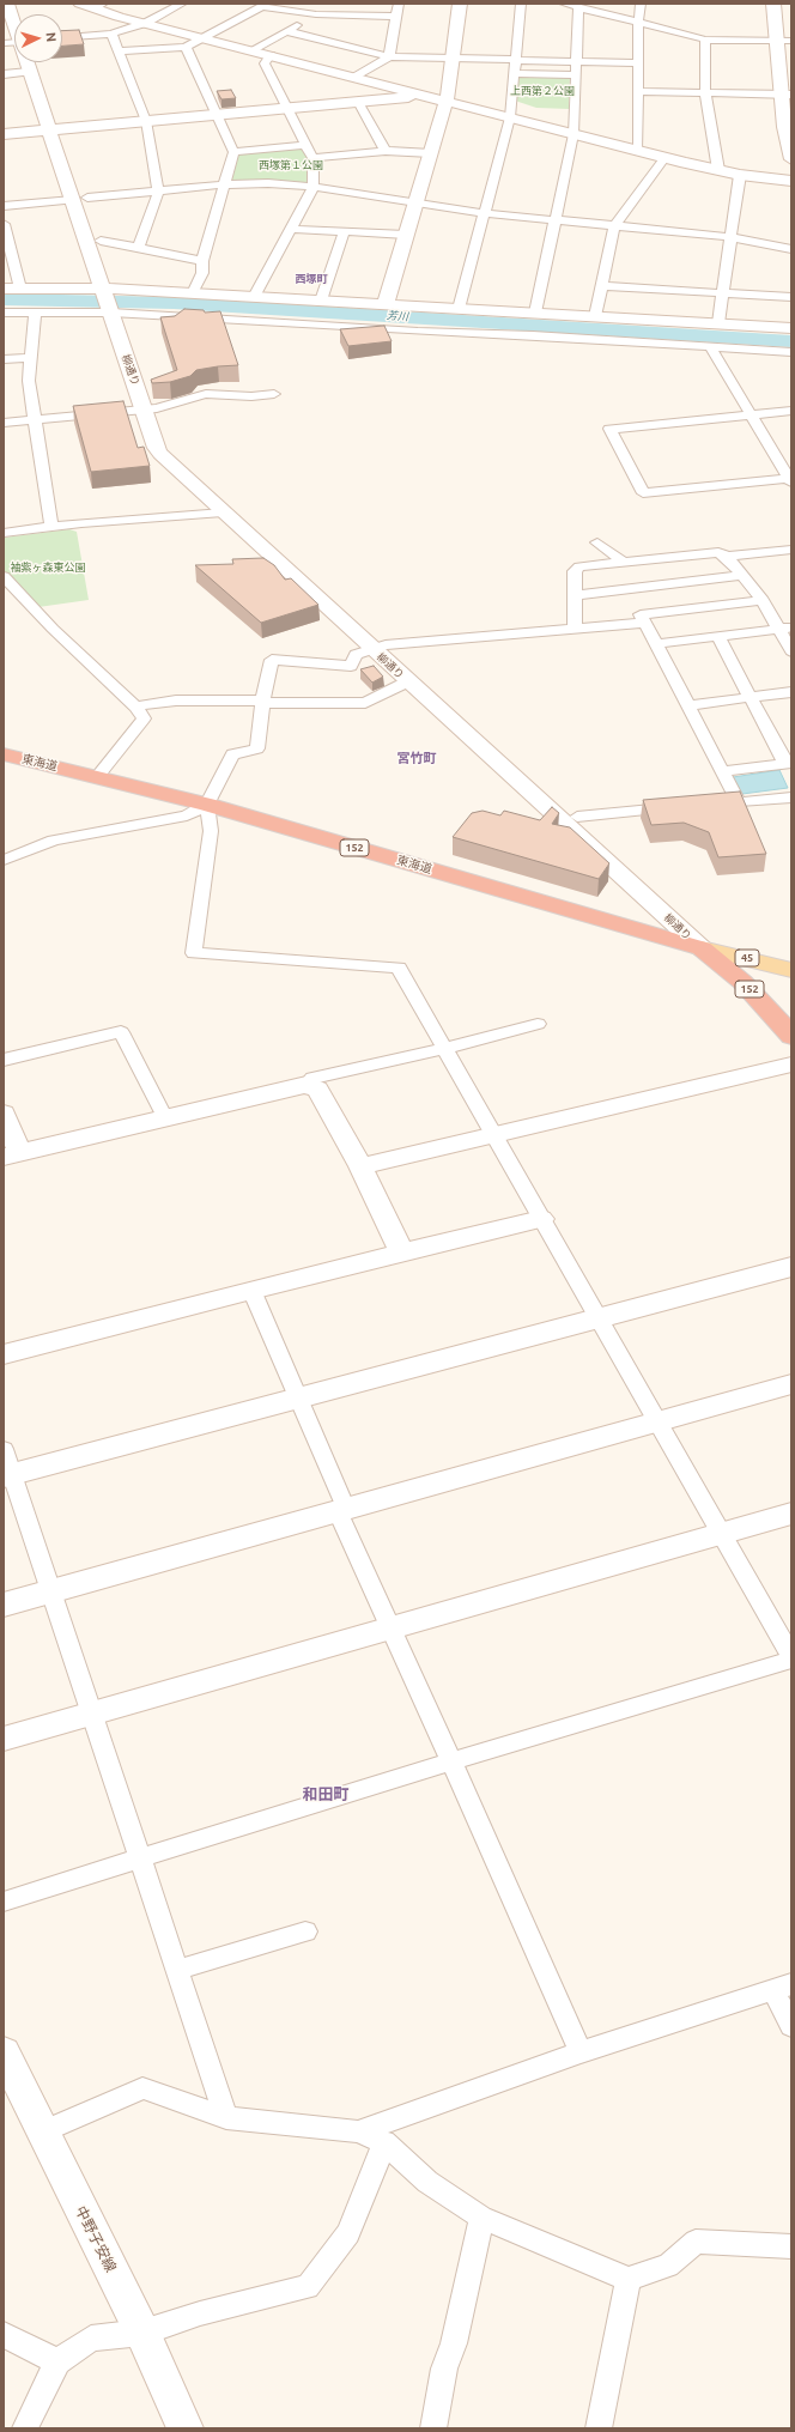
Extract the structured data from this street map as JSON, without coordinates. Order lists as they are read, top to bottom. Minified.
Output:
{"streets":{"highway":["東海道","152"],"main road":["45"],"street":["柳通り","中野子安線"]},"crossings":[["柳通り","東海道"],["柳通り","45"],["東海道","45"]],"districts":["西塚町","宮竹町","和田町"],"water":["芳川"],"parks":["上西第２公園","西塚第１公園","袖紫ヶ森東公園"],"north":"right"}
